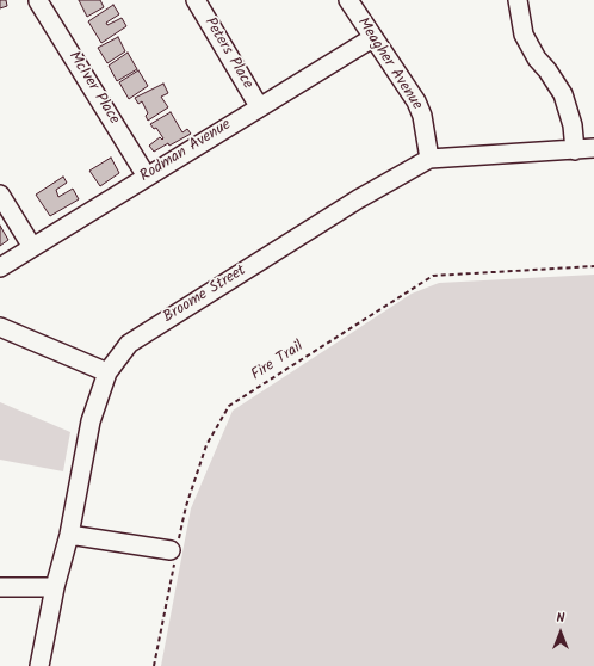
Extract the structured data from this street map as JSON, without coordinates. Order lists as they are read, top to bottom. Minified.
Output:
{"streets":{"street":["Peters Place","Meagher Avenue","McIver Place","Rodman Avenue","Broome Street"],"path":["Fire Trail"]},"crossings":[["Peters Place","Rodman Avenue"],["Meagher Avenue","Rodman Avenue"],["Meagher Avenue","Broome Street"],["McIver Place","Rodman Avenue"]],"north":"top"}
